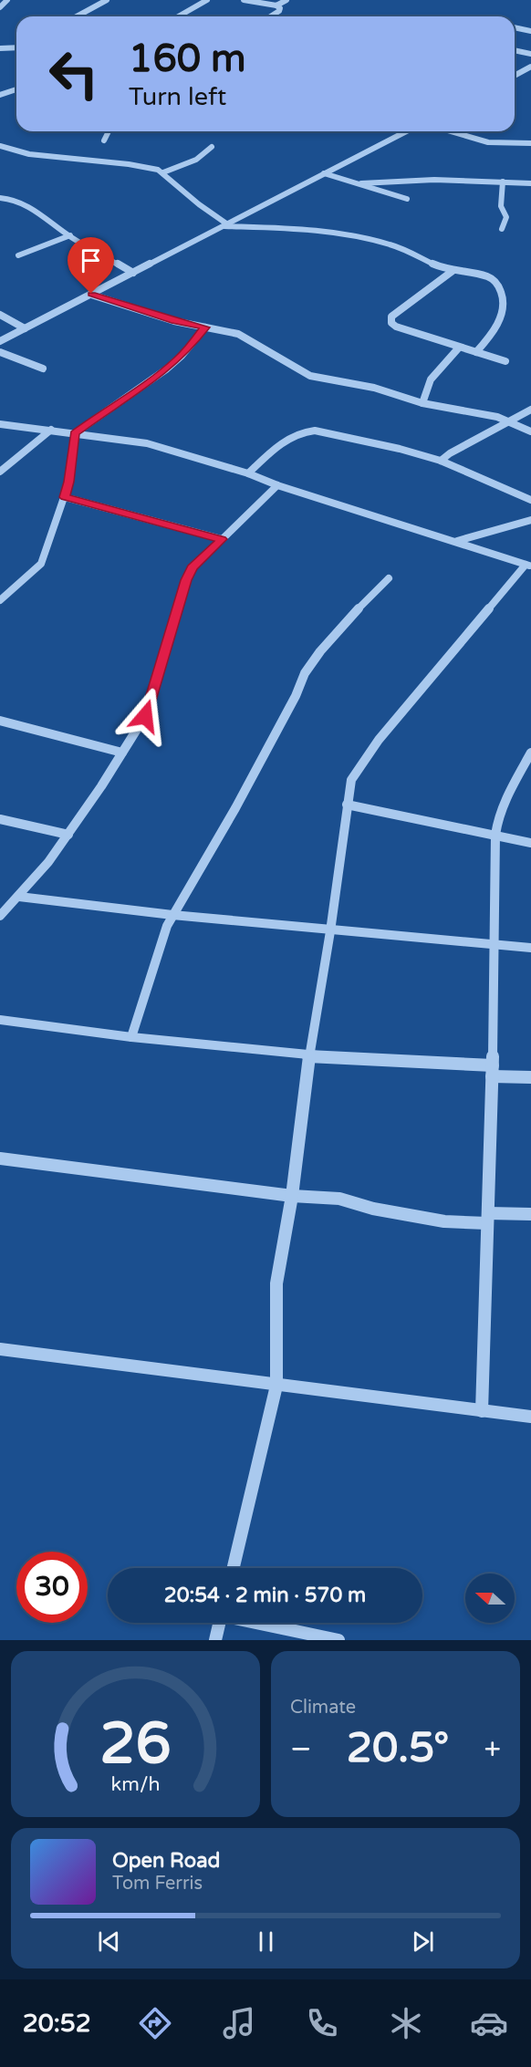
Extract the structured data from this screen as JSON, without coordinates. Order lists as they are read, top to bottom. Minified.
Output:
{"north":"left","page":{"turn":["160 m","Turn left"],"limit":"30","trip":"20:54 · 2 min · 570 m","tile":"Climate","heat":["−","20.5°","+"],"song":["Open Road","Tom Ferris"],"tabs":"20:52","gauge":["26","km/h"]}}
